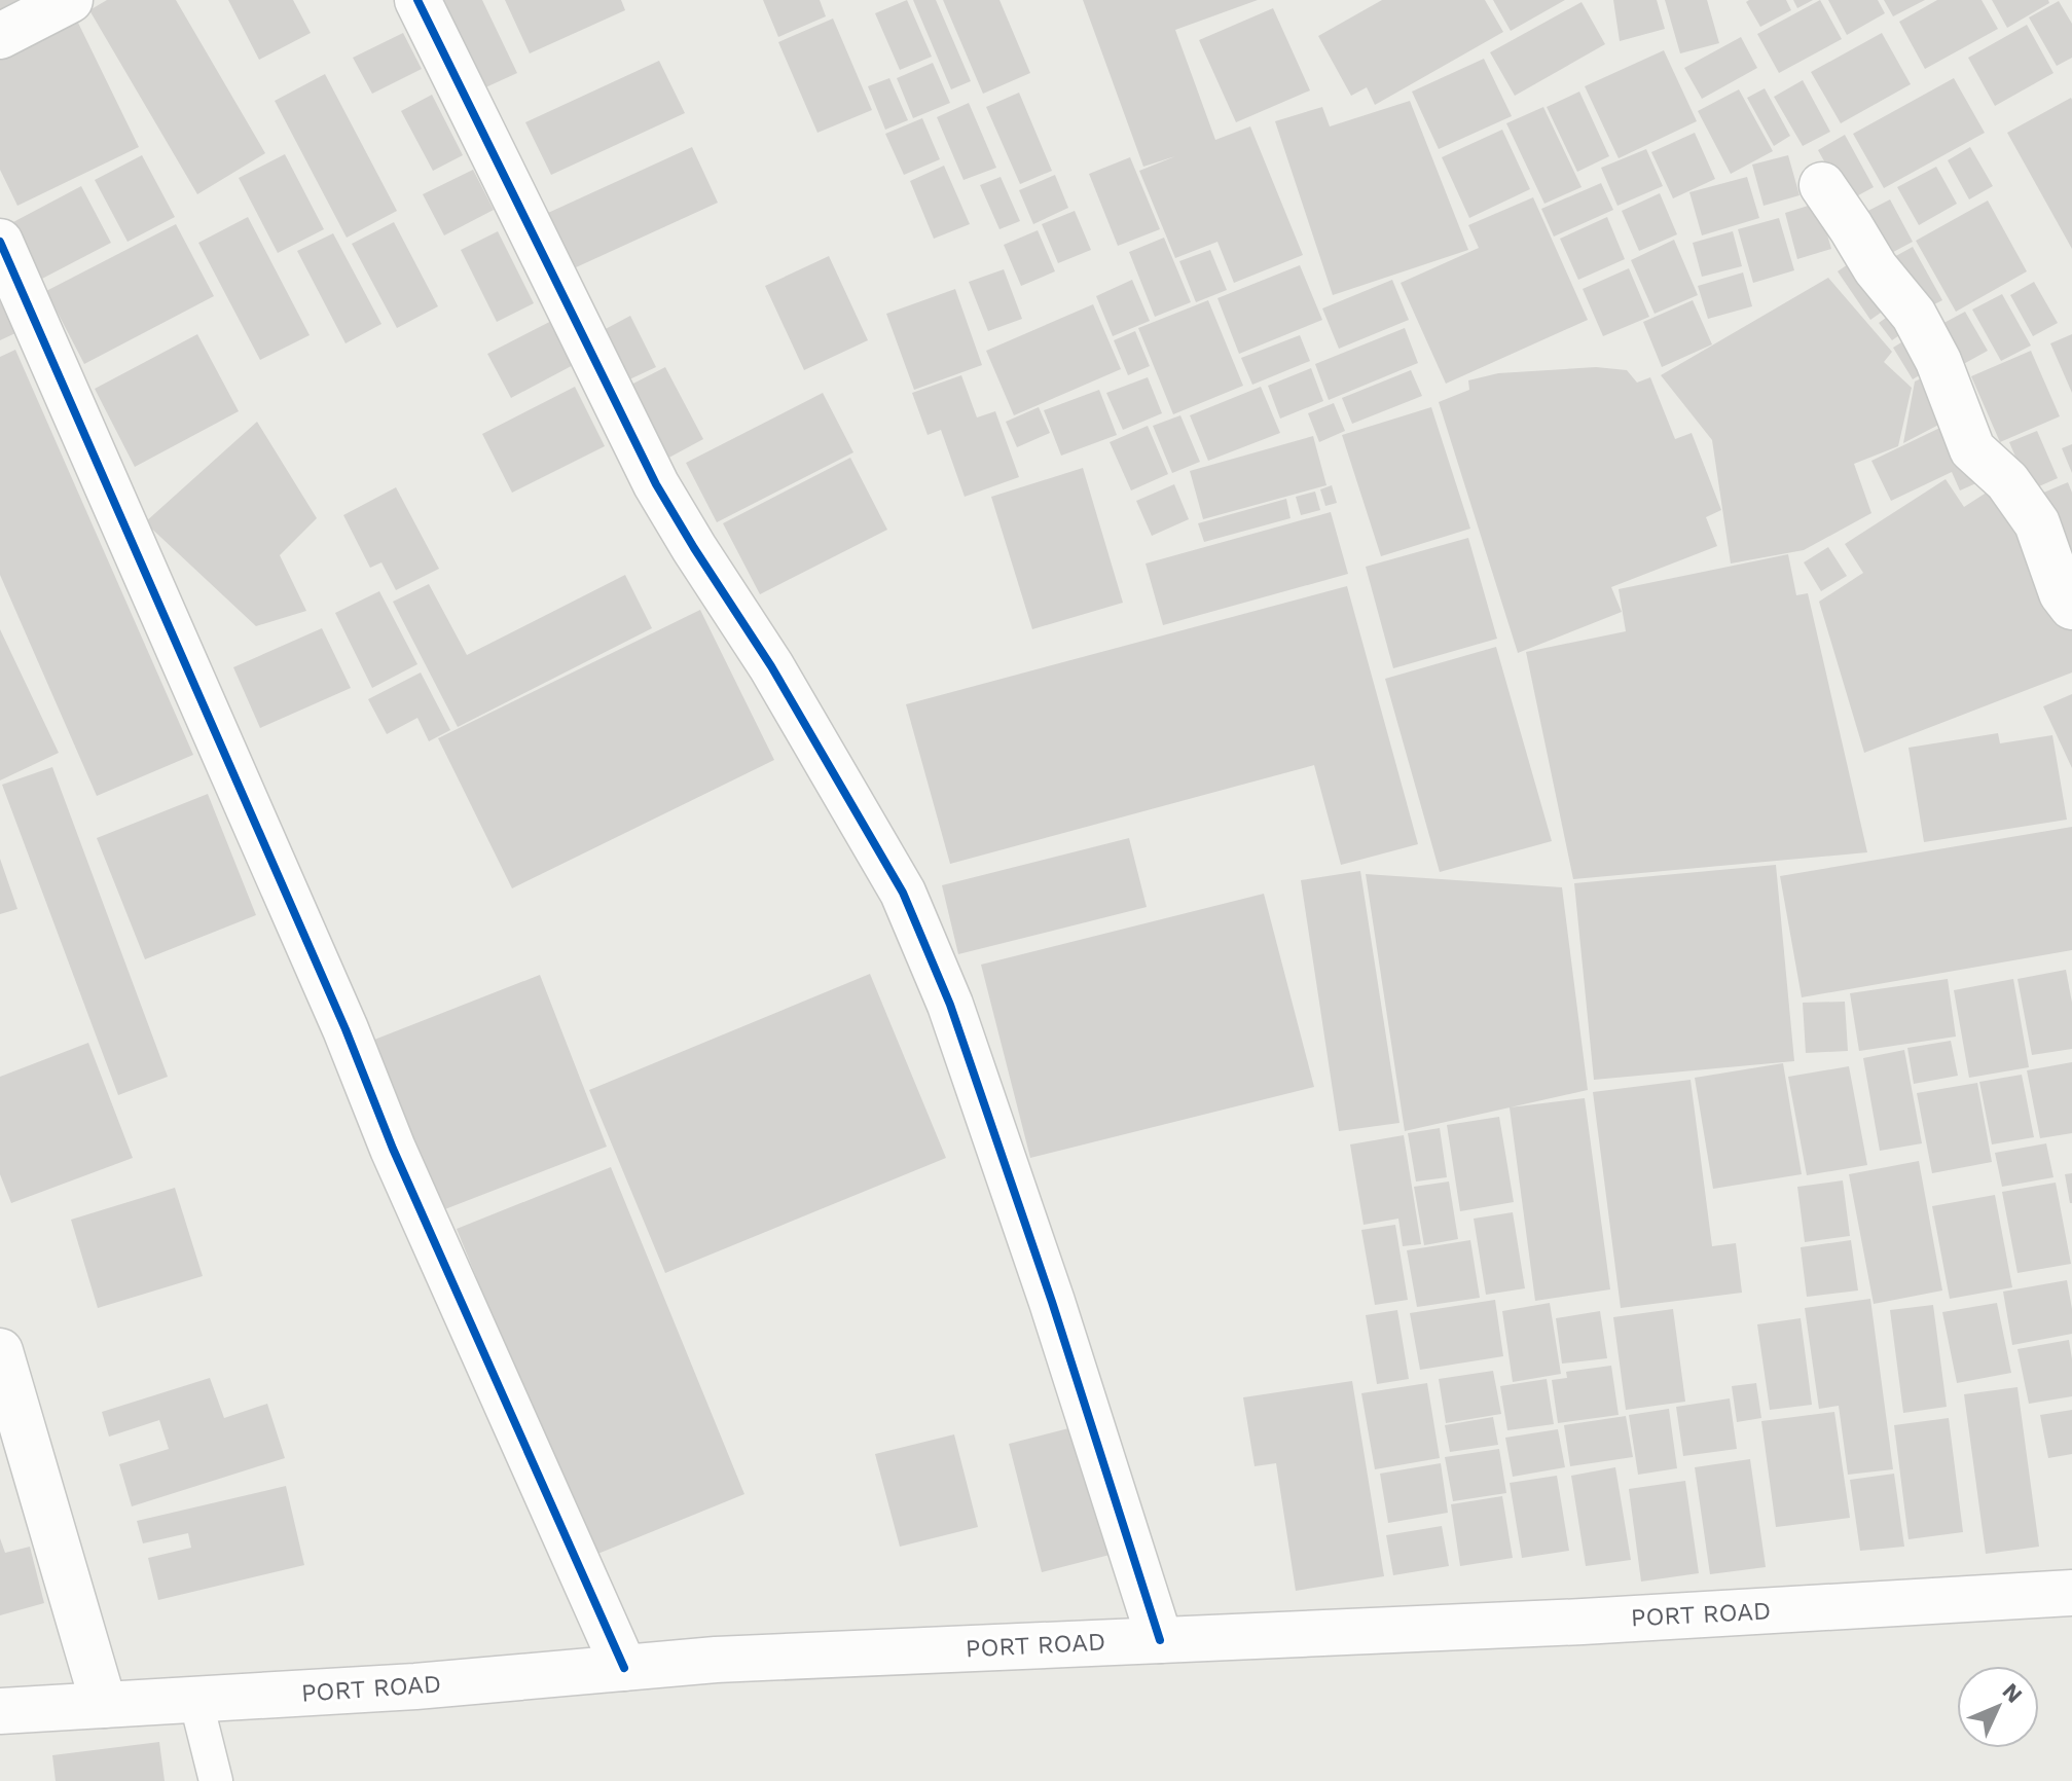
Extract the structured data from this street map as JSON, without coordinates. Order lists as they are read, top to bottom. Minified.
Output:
{"streets":{"street":["PORT ROAD"]},"north":"top right"}
